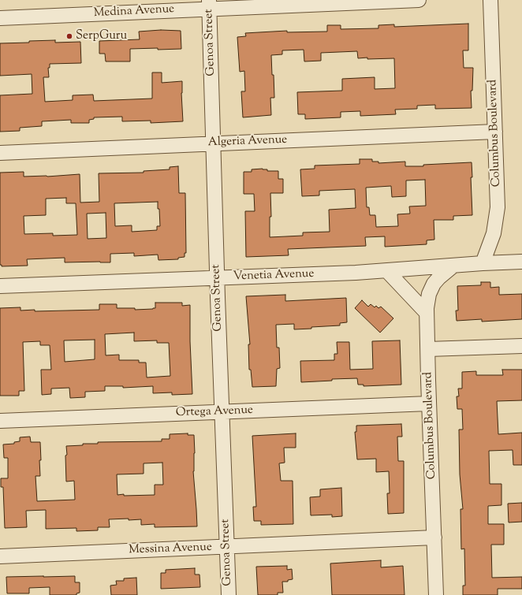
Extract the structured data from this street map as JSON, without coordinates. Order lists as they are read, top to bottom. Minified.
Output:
{"streets":{"street":["Medina Avenue","Genoa Street","Columbus Boulevard","Algeria Avenue","Venetia Avenue","Ortega Avenue","Messina Avenue"]},"crossings":[["Medina Avenue","Genoa Street"],["Genoa Street","Algeria Avenue"],["Genoa Street","Venetia Avenue"],["Genoa Street","Ortega Avenue"],["Genoa Street","Messina Avenue"],["Columbus Boulevard","Algeria Avenue"],["Columbus Boulevard","Venetia Avenue"],["Columbus Boulevard","Ortega Avenue"],["Columbus Boulevard","Messina Avenue"]],"places":["SerpGuru"]}
